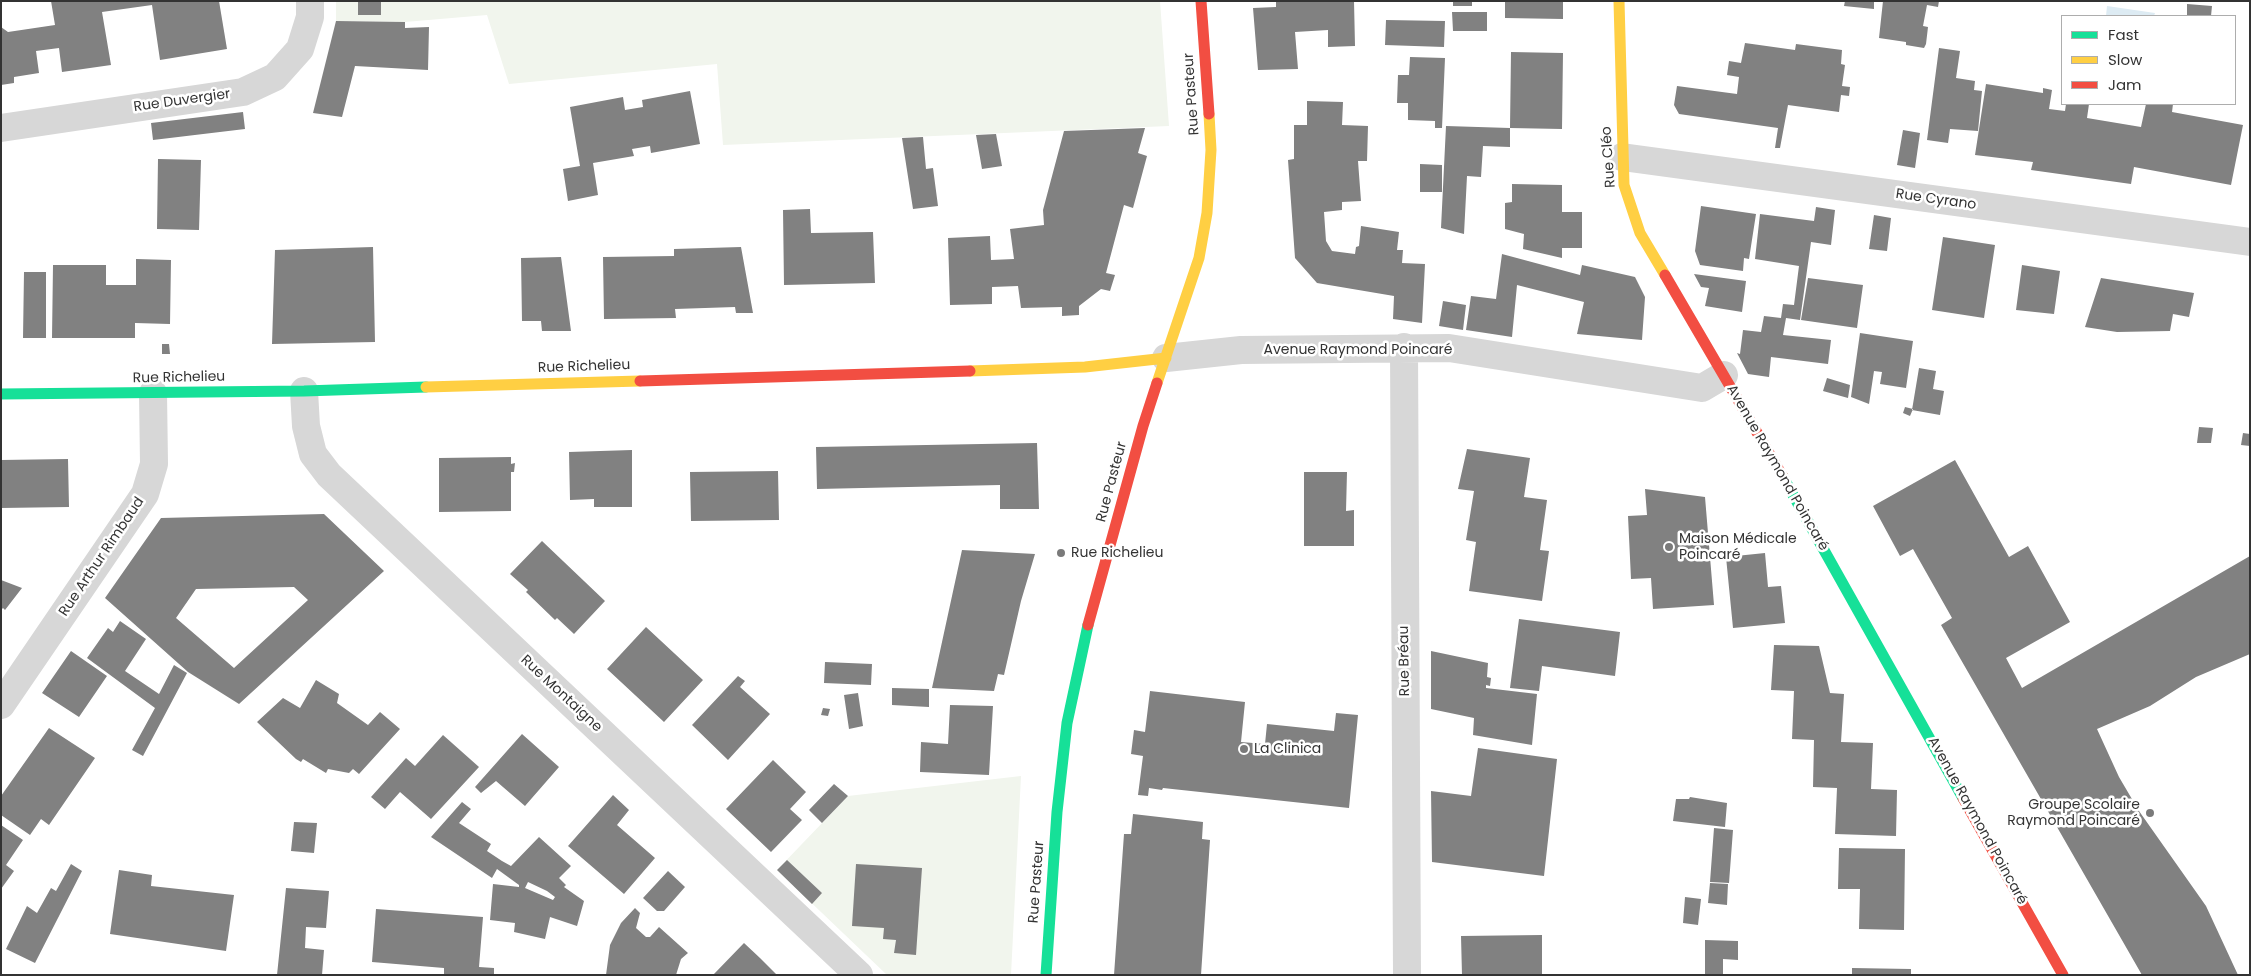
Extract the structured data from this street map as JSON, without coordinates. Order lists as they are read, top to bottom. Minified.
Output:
{"streets":{"street":["Rue Pasteur","Rue Duvergier","Rue Cléo","Rue Cyrano","Avenue Raymond Poincaré","Rue Richelieu","Rue Arthur Rimbaud","Rue Bréau","Rue Montaigne"]},"crossings":[["Rue Pasteur","Avenue Raymond Poincaré"],["Rue Pasteur","Rue Richelieu"],["Rue Cléo","Rue Cyrano"],["Rue Cléo","Avenue Raymond Poincaré"],["Avenue Raymond Poincaré","Rue Richelieu"],["Avenue Raymond Poincaré","Rue Bréau"],["Rue Richelieu","Rue Arthur Rimbaud"],["Rue Richelieu","Rue Montaigne"]],"places":["Maison Médicale Poincaré","Rue Richelieu","La Clinica","Groupe Scolaire Raymond Poincaré"],"legend":["Fast","Slow","Jam"]}
